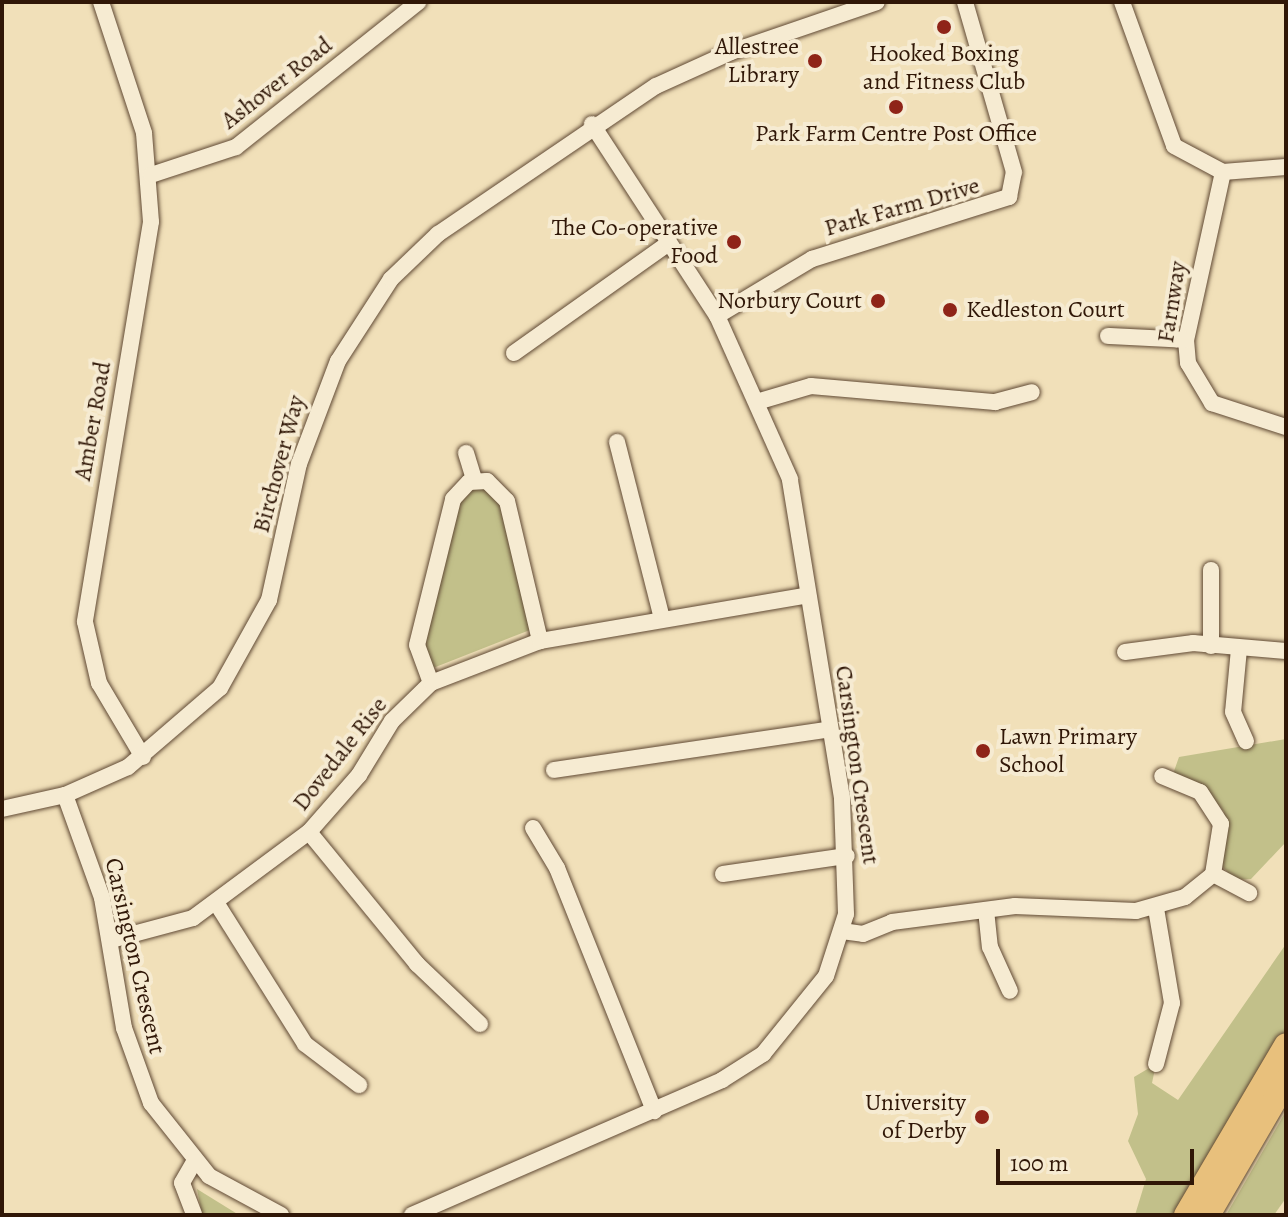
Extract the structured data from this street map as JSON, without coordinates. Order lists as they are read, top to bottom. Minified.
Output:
{"streets":{"street":["Ashover Road","Park Farm Drive","Farnway","Amber Road","Birchover Way","Dovedale Rise","Carsington Crescent"]},"crossings":[["Ashover Road","Amber Road"],["Park Farm Drive","Carsington Crescent"],["Amber Road","Birchover Way"],["Birchover Way","Carsington Crescent"],["Dovedale Rise","Carsington Crescent"]],"places":["Hooked Boxing and Fitness Club","Allestree Library","Park Farm Centre Post Office","The Co-operative Food","Norbury Court","Kedleston Court","Lawn Primary School","University of Derby"],"scale_bar":"100 m"}
